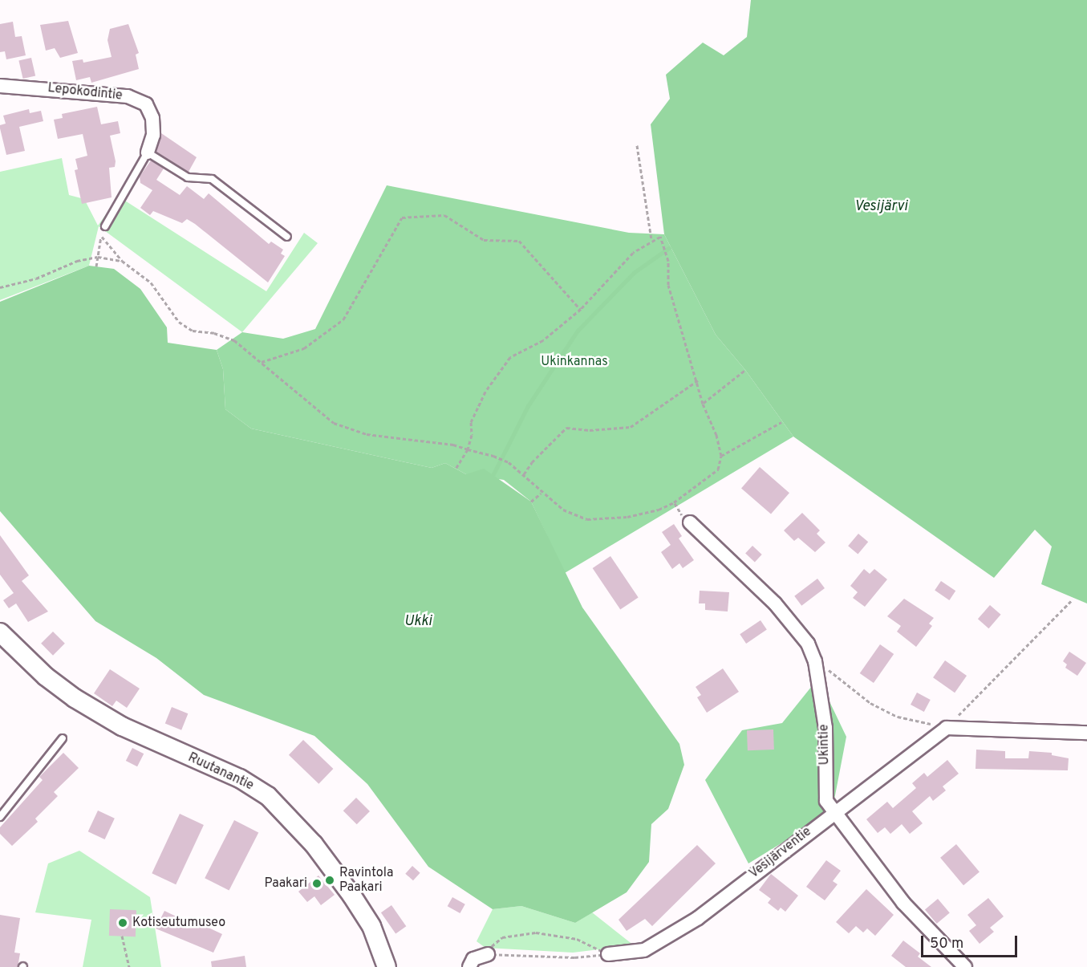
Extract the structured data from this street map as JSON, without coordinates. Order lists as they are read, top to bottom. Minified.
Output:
{"streets":{"main road":["Ruutanantie"],"street":["Lepokodintie","Ukintie","Vesijärventie"]},"crossings":[["Ukintie","Vesijärventie"]],"water":["Vesijärvi","Ukki"],"parks":["Ukinkannas"],"places":["Ravintola Paakari","Paakari","Kotiseutumuseo"],"scale_bar":"50 m"}
